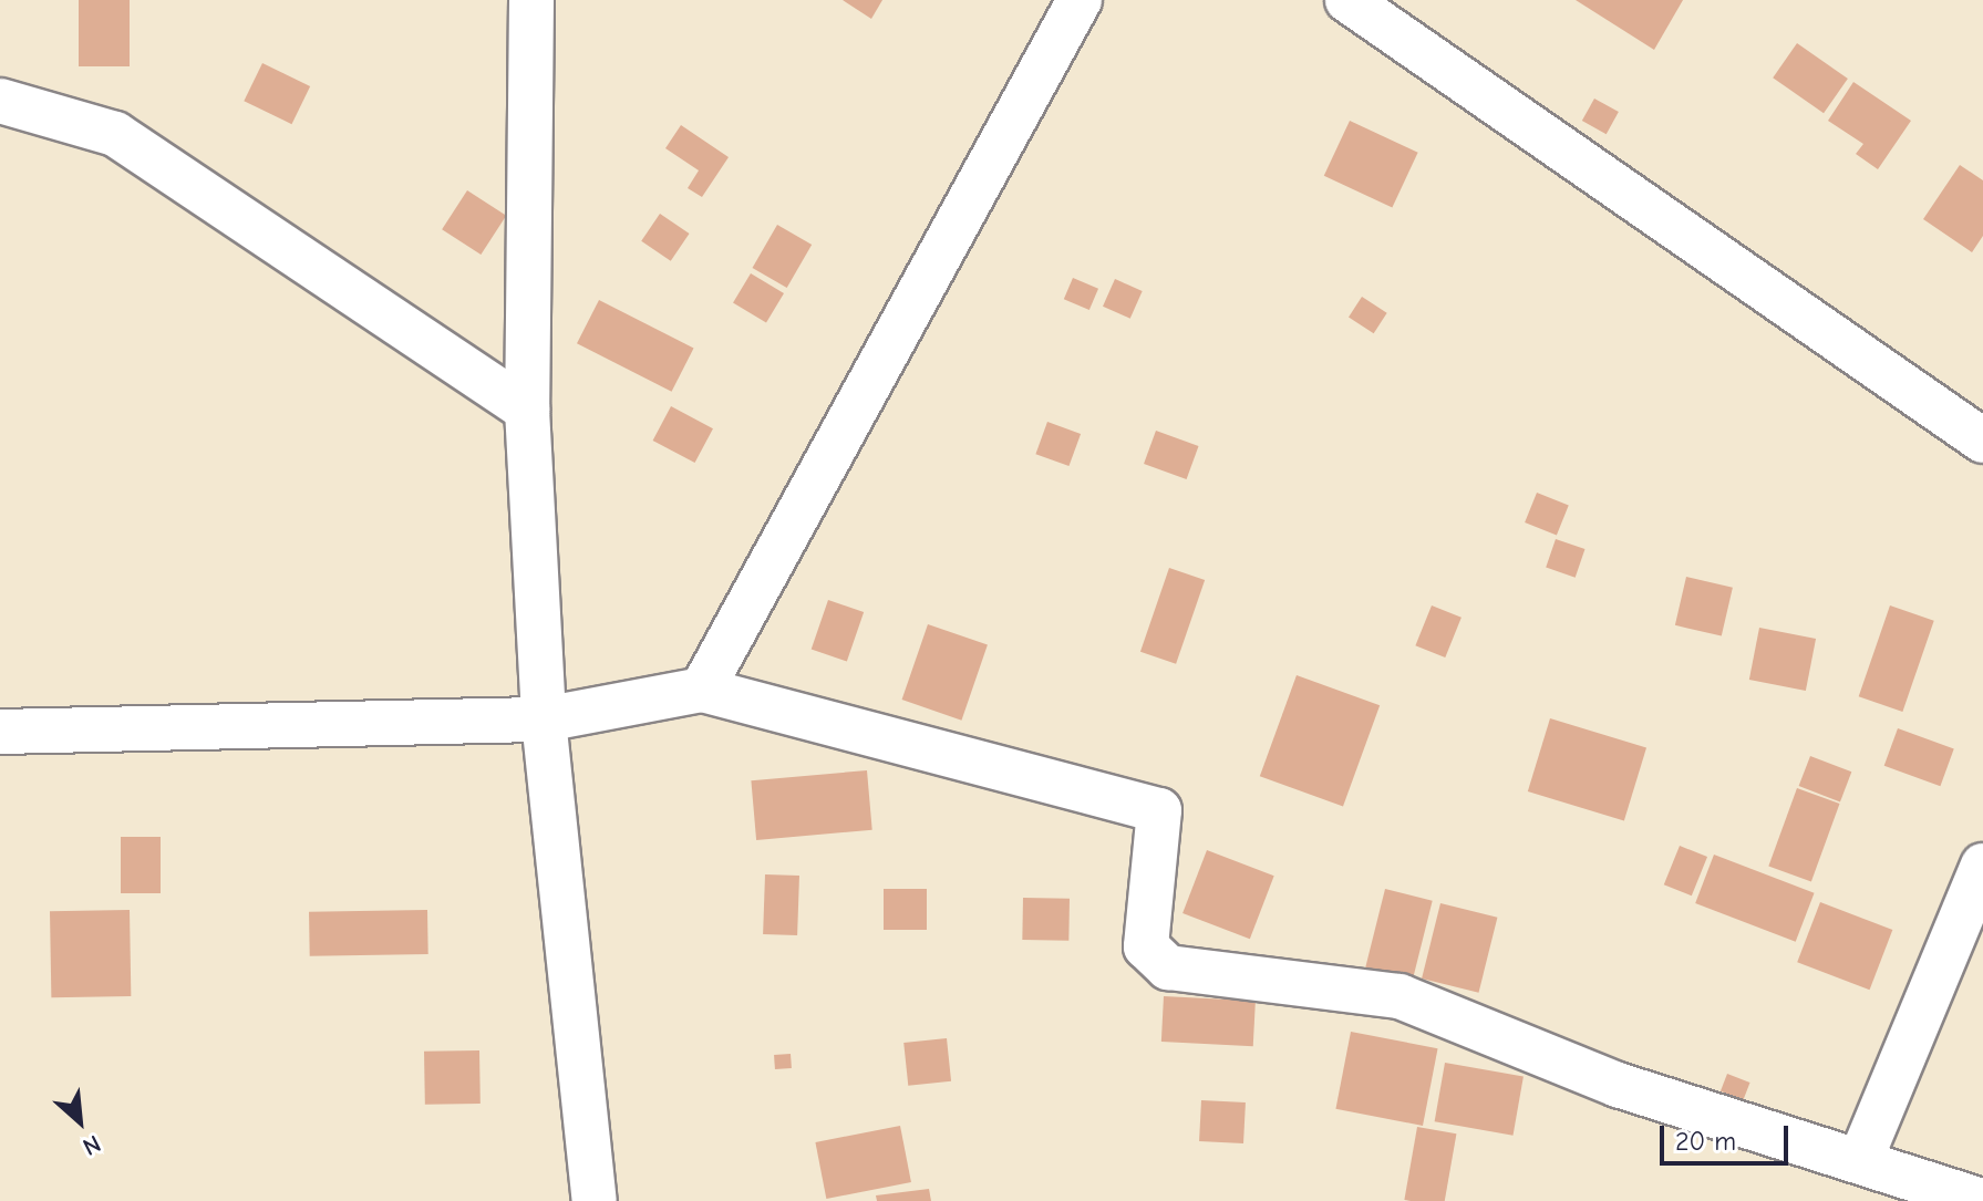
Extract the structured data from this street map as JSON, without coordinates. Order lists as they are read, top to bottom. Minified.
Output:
{"scale_bar":"20 m","north":"bottom right"}
